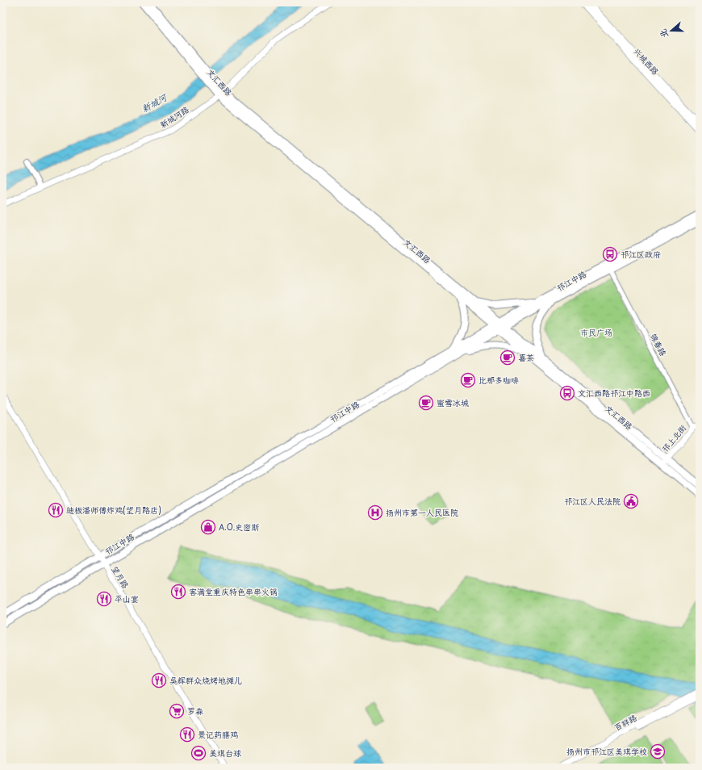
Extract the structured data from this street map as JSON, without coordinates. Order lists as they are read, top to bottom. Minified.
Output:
{"streets":{"main road":["文汇西路","邗江中路"],"street":["兴城西路","新城河路","锦春路","邗上北街","望月路","百祥路"]},"crossings":[["文汇西路","新城河路"],["文汇西路","邗江中路"],["文汇西路","邗上北街"],["邗江中路","锦春路"],["邗江中路","望月路"],["锦春路","邗上北街"]],"water":["新城河"],"parks":["市民广场"],"places":{"bus stop":["邗江区政府","文汇西路邗江中路西"],"cafe":["喜茶","比那多咖啡","蜜雪冰城"],"public building":["邗江区人民法院"],"restaurant":["迪板潘师傅炸鸡(望月路店)","客满堂重庆特色串串火锅","平山宴","吴辉群众烧烤地摊儿","景记药膳鸡"],"hospital":["扬州市第一人民医院"],"shop":["A.O.史密斯"],"supermarket":["罗森"],"school or university":["扬州市邗江区美琪学校"],"sports":["美琪台球"]},"north":"left"}
